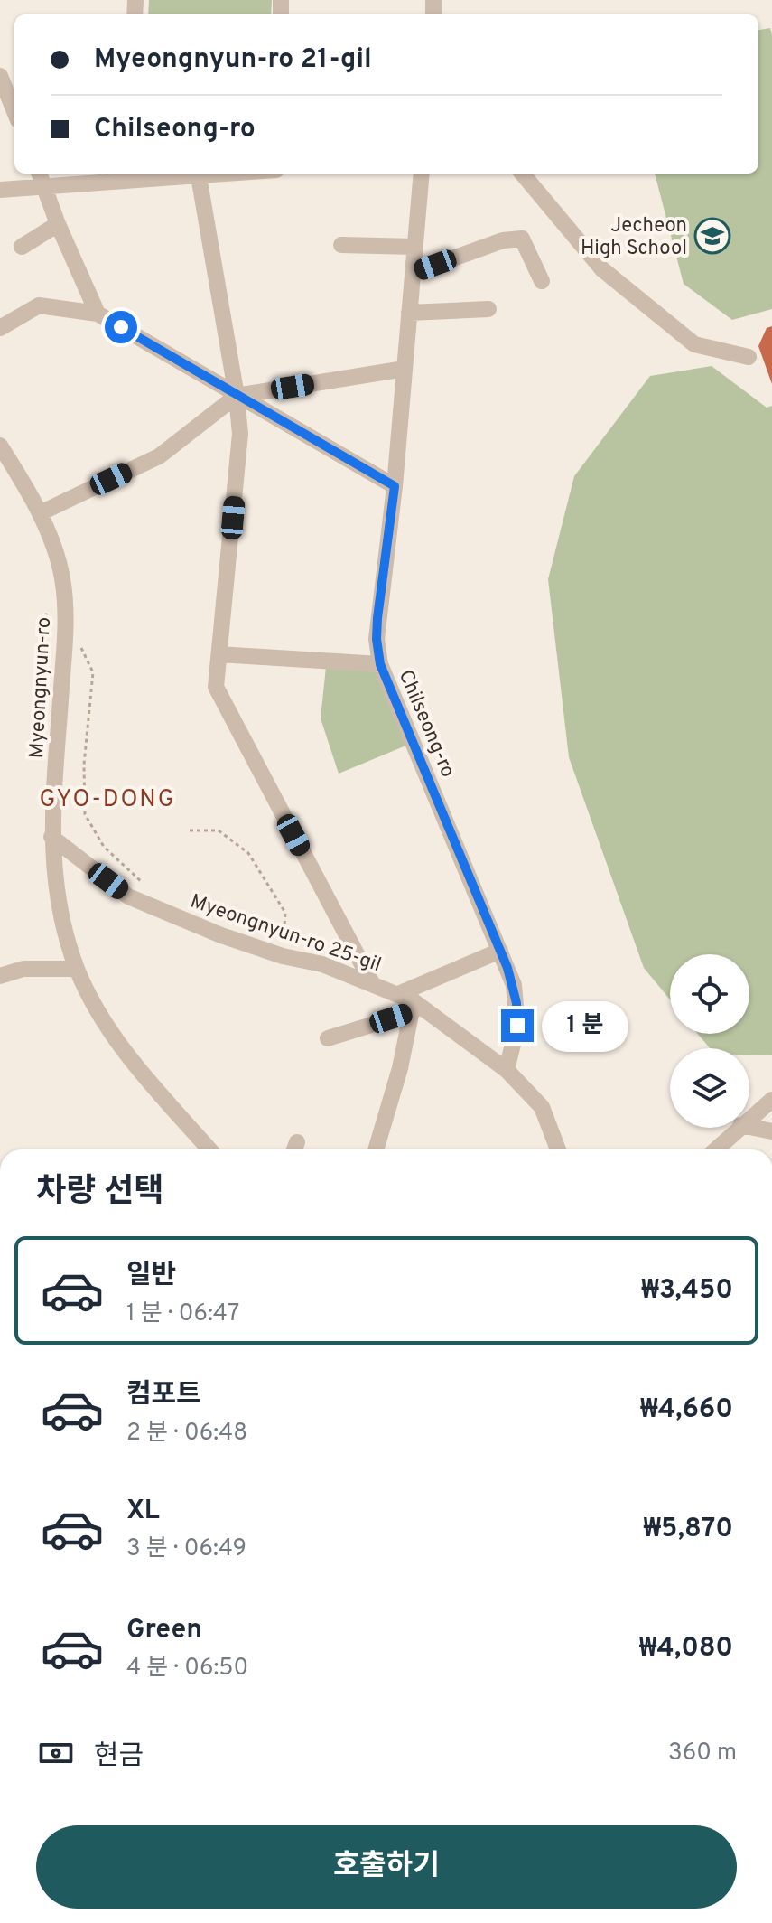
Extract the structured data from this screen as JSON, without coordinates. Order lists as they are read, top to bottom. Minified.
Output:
{"streets":{"street":["Myeongnyun-ro","Chilseong-ro","Myeongnyun-ro 25-gil"]},"crossings":[["Myeongnyun-ro","Myeongnyun-ro 25-gil"],["Chilseong-ro","Myeongnyun-ro 25-gil"]],"districts":["GYO-DONG"],"places":{"school or university":["Jecheon High School"]},"page":{"banner":["Myeongnyun-ro 21-gil","Chilseong-ro"],"bubble":"1 분","heading":"차량 선택","list":[{"name":"일반","note":"1 분 · 06:47","value":"₩3,450"},{"name":"컴포트","note":"2 분 · 06:48","value":"₩4,660"},{"name":"XL","note":"3 분 · 06:49","value":"₩5,870"},{"name":"Green","note":"4 분 · 06:50","value":"₩4,080"}],"pay":["현금","360 m"],"buttons":"호출하기"}}
